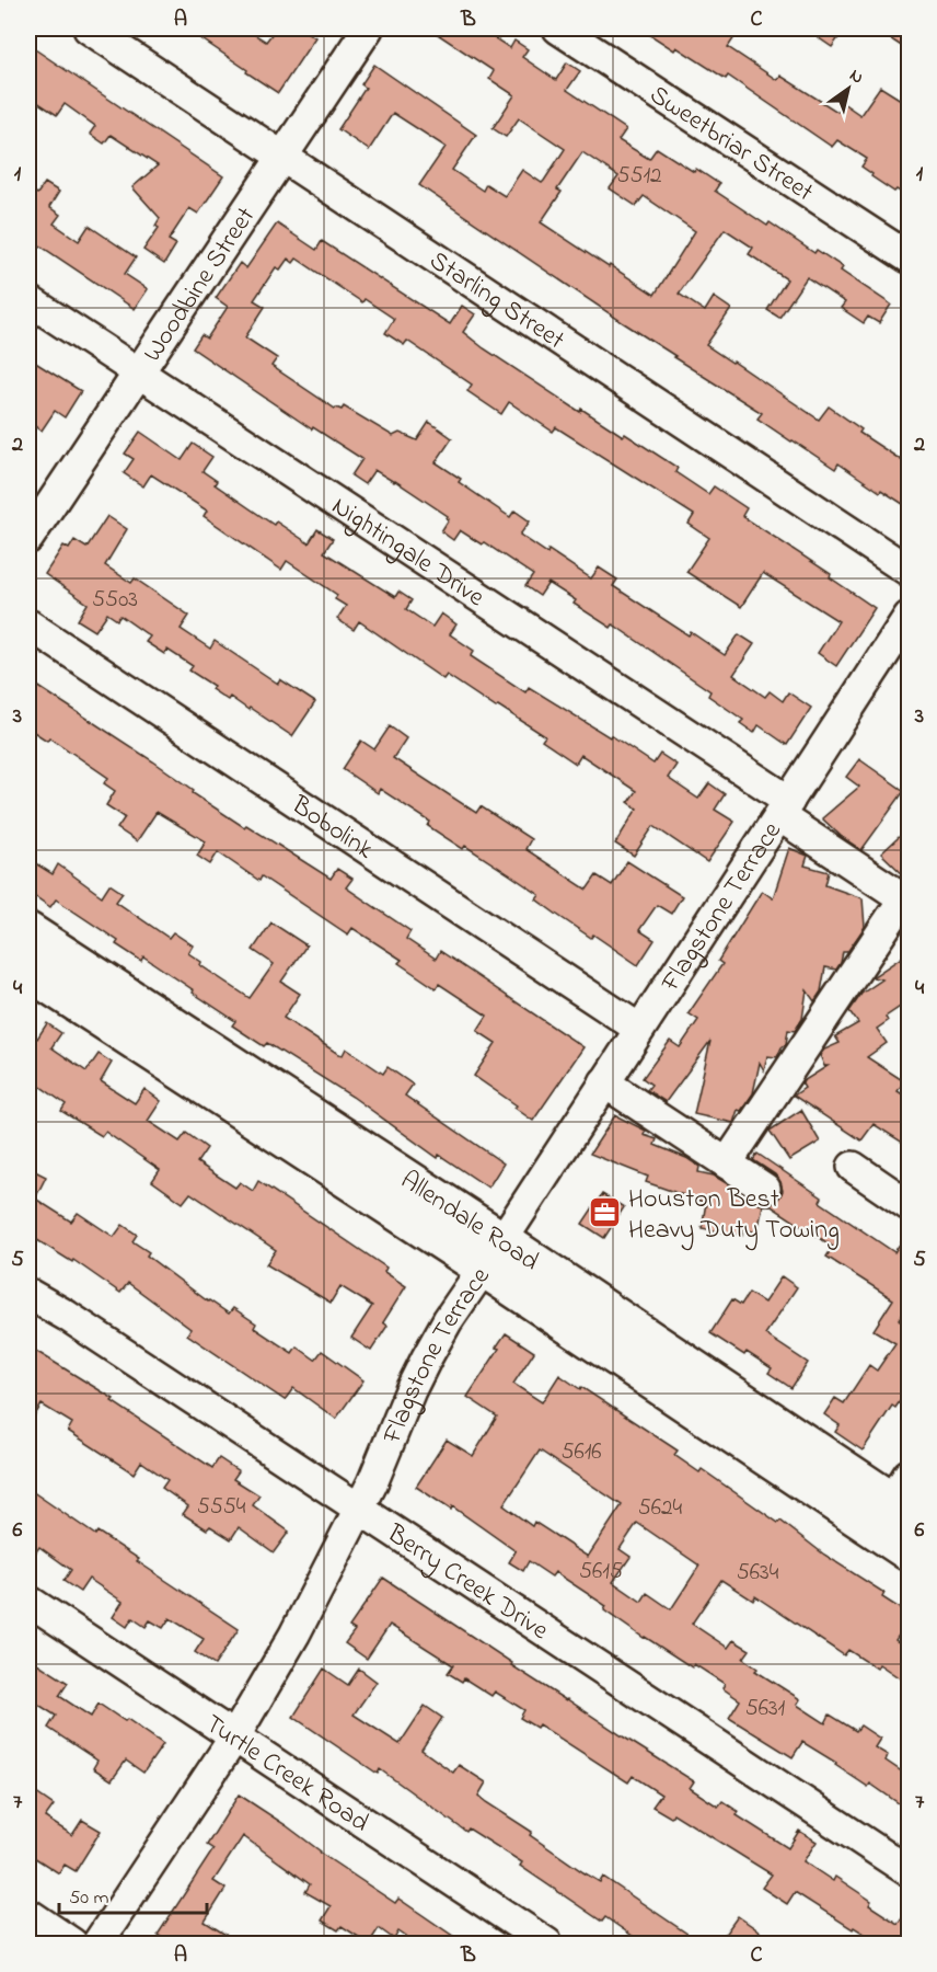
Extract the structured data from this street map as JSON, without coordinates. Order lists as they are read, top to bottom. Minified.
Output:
{"streets":{"main road":["Allendale Road"],"street":["Sweetbriar Street","Woodbine Street","Starling Street","Nightingale Drive","Bobolink","Flagstone Terrace","Berry Creek Drive","Turtle Creek Road"]},"crossings":[["Woodbine Street","Starling Street"],["Woodbine Street","Nightingale Drive"],["Nightingale Drive","Flagstone Terrace"],["Bobolink","Flagstone Terrace"],["Flagstone Terrace","Allendale Road"],["Flagstone Terrace","Berry Creek Drive"],["Flagstone Terrace","Turtle Creek Road"]],"places":{"office":["Houston Best Heavy Duty Towing"]},"house_numbers":["5512","5503","5616","5554","5624","5615","5634","5631"],"scale_bar":"50 m","north":"top right","grid":{"columns":["A","B","C"],"rows":["1","2","3","4","5","6","7"]}}
